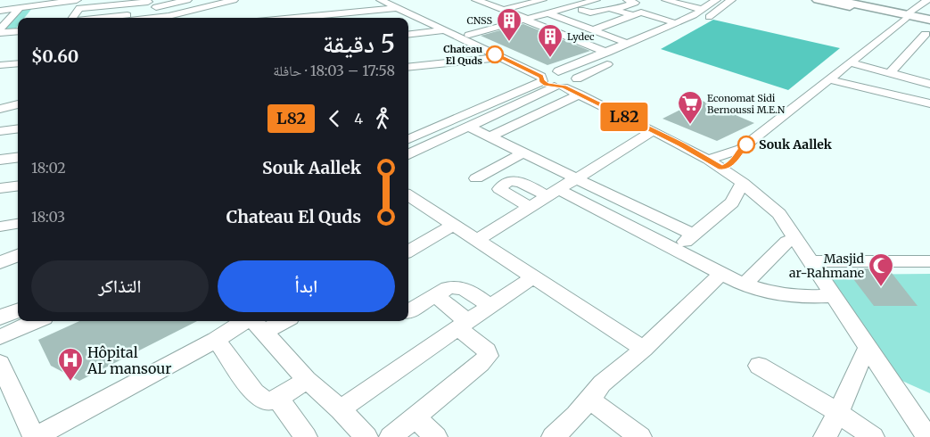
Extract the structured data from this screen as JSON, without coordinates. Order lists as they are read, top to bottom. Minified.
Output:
{"places":{"building":["CNSS","Lydec"],"other":["Chateau El Quds","Souk Aallek"],"supermarket":["Economat Sidi Bernoussi M.E.N"],"mosque":["Masjid ar-Rahmane"],"hospital":["Hôpital AL mansour"]},"lines":["bus line L82"],"page":{"on_map":"L82","heading":["5 دقيقة","17:58 – 18:03 · حافلة","$0.60"],"legs":["4","L82"],"list":[{"name":"Souk Aallek","value":"18:02"},{"name":"Chateau El Quds","value":"18:03"}],"buttons":["ابدأ","التذاكر"]}}
